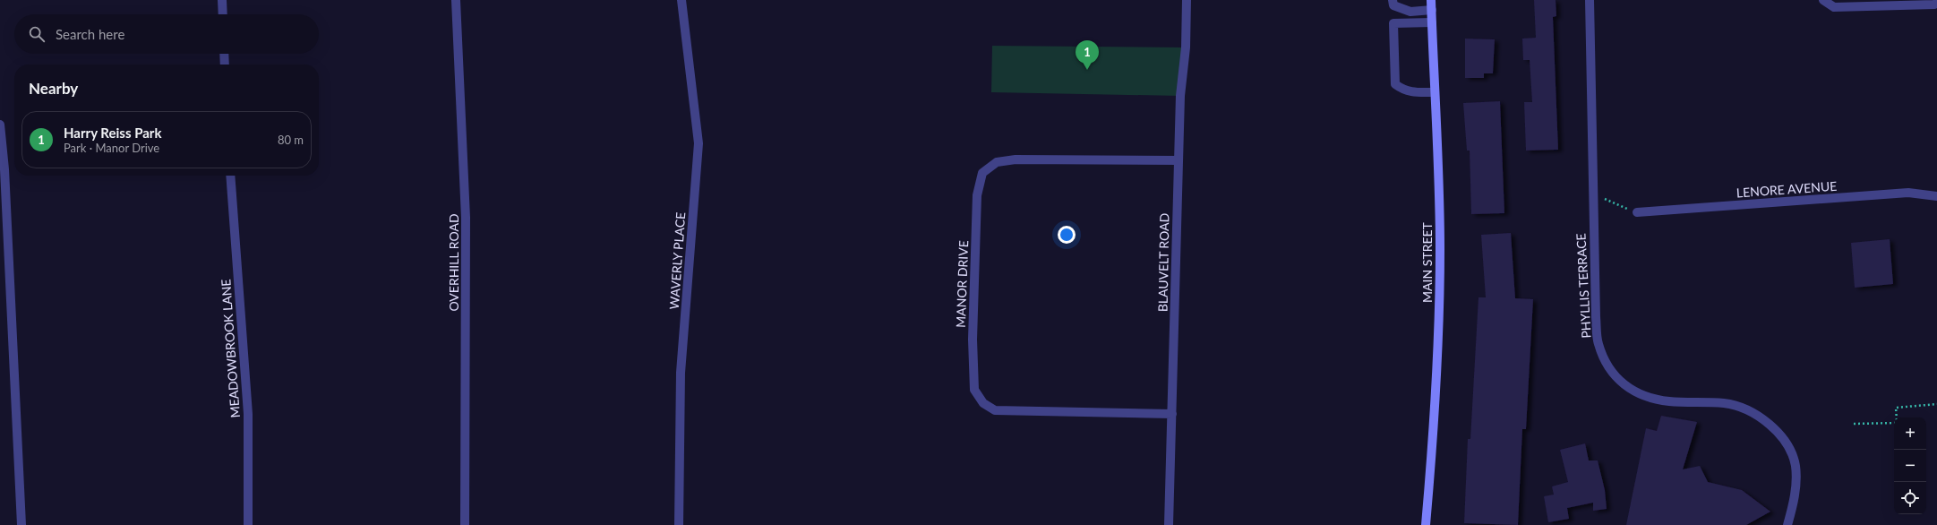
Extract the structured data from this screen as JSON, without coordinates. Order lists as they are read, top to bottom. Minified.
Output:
{"streets":{"main road":["MAIN STREET"],"street":["LENORE AVENUE","WAVERLY PLACE","OVERHILL ROAD","BLAUVELT ROAD","MANOR DRIVE","PHYLLIS TERRACE","MEADOWBROOK LANE"]},"crossings":[["BLAUVELT ROAD","MANOR DRIVE"]],"page":{"search":"Search here","pins":"1","heading":"Nearby","list":[{"mark":"1","name":"Harry Reiss Park","note":"Park · Manor Drive","value":"80 m"}],"map_buttons":["+","−"]}}
